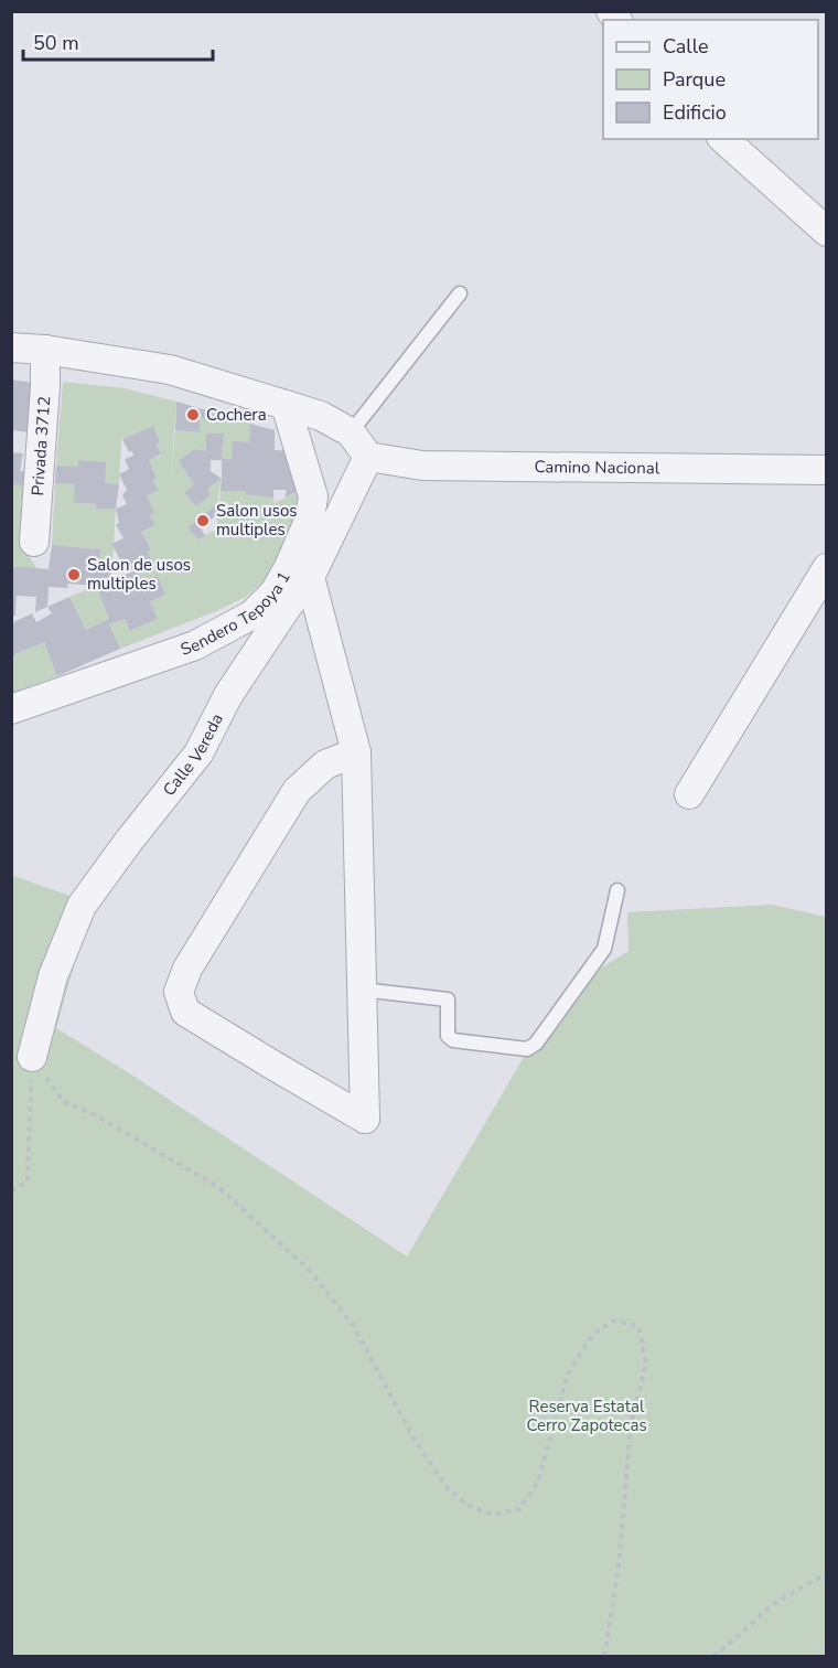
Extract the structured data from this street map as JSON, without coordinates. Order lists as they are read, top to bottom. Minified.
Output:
{"streets":{"street":["Privada 3712","Camino Nacional","Sendero Tepoya 1","Calle Vereda"]},"crossings":[["Camino Nacional","Calle Vereda"]],"parks":["Reserva Estatal Cerro Zapotecas"],"places":["Cochera","Salon usos multiples","Salon de usos multiples"],"legend":["Calle","Parque","Edificio"],"scale_bar":"50 m"}
